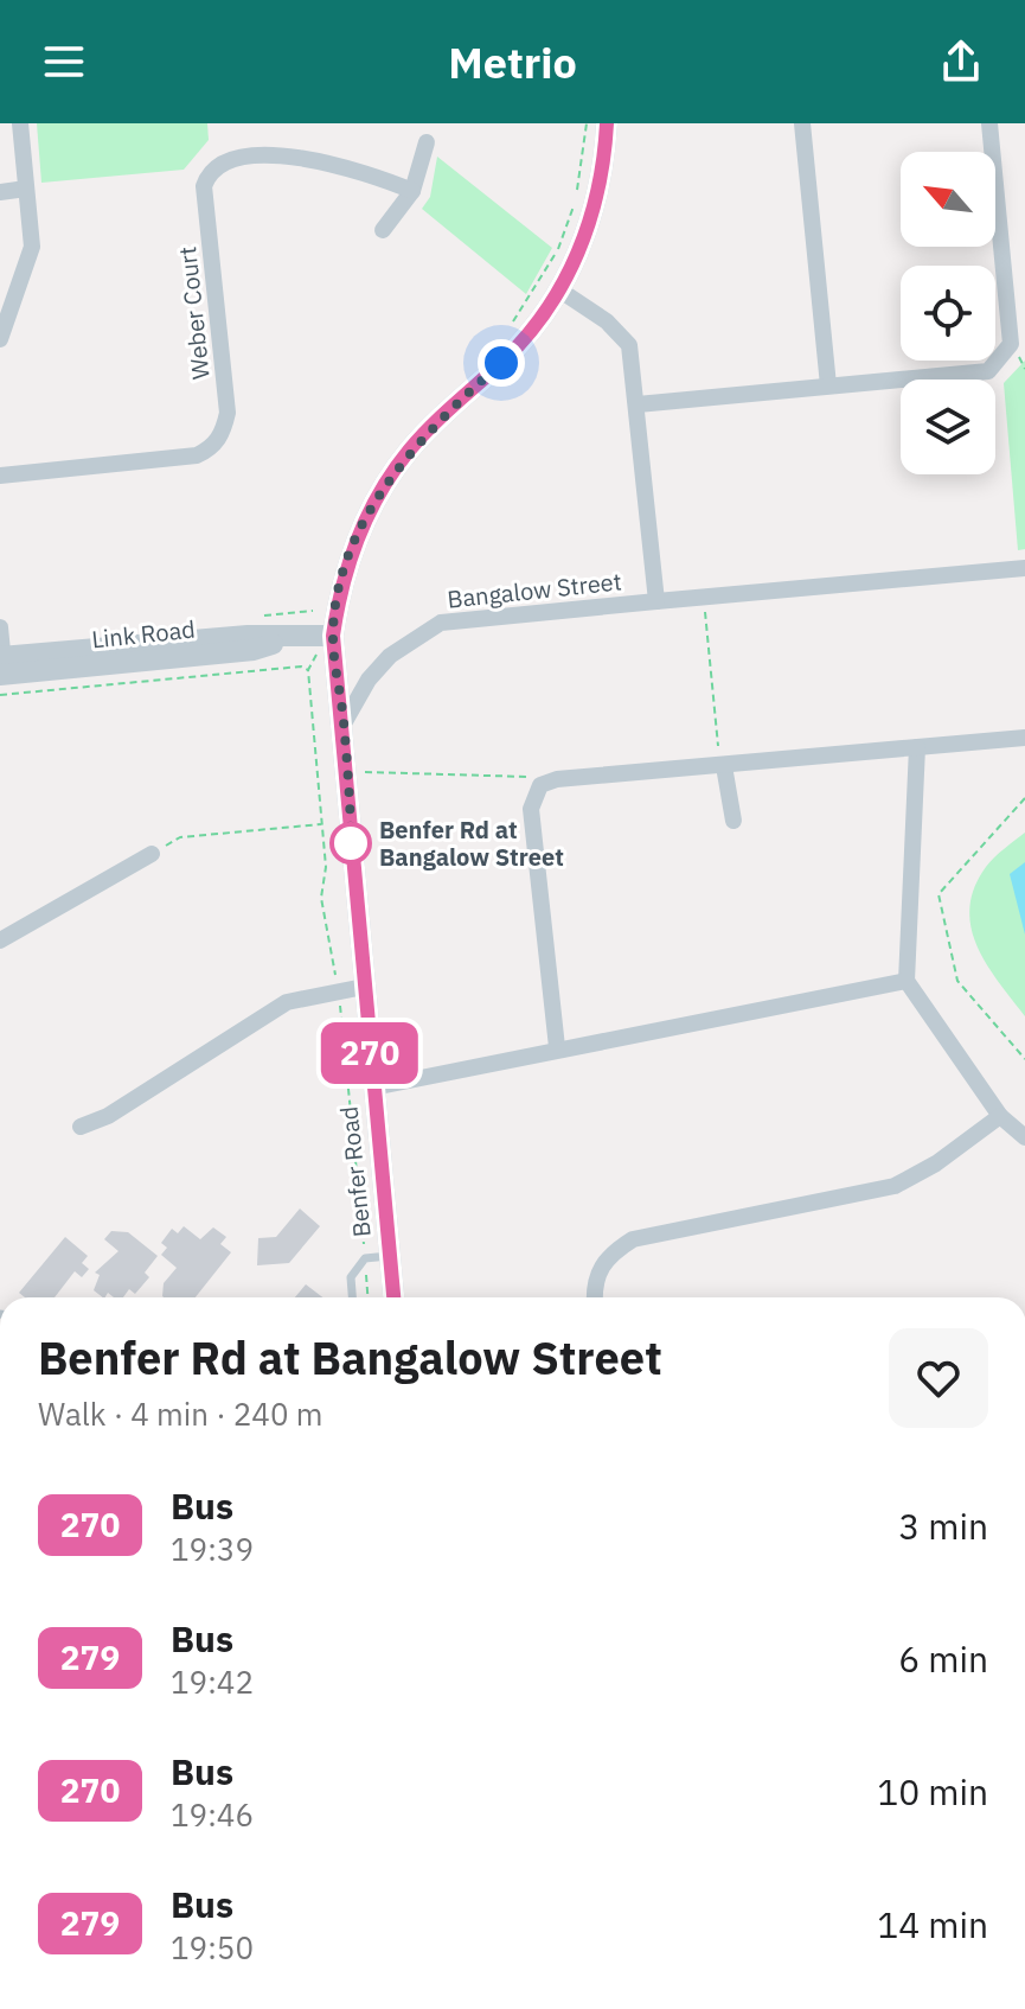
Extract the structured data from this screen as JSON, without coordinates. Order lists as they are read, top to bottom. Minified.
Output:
{"streets":{"street":["Weber Court","Bangalow Street","Link Road","Benfer Road"]},"crossings":[["Bangalow Street","Benfer Road"],["Link Road","Benfer Road"]],"places":["Benfer Rd at Bangalow Street"],"lines":["bus line 270"],"north":"top left","page":{"header":"Metrio","on_map":"270","heading":["Benfer Rd at Bangalow Street","Walk · 4 min · 240 m"],"list":[{"mark":"270","name":"Bus","note":"19:39","value":"3 min"},{"mark":"279","name":"Bus","note":"19:42","value":"6 min"},{"mark":"270","name":"Bus","note":"19:46","value":"10 min"},{"mark":"279","name":"Bus","note":"19:50","value":"14 min"}]}}
